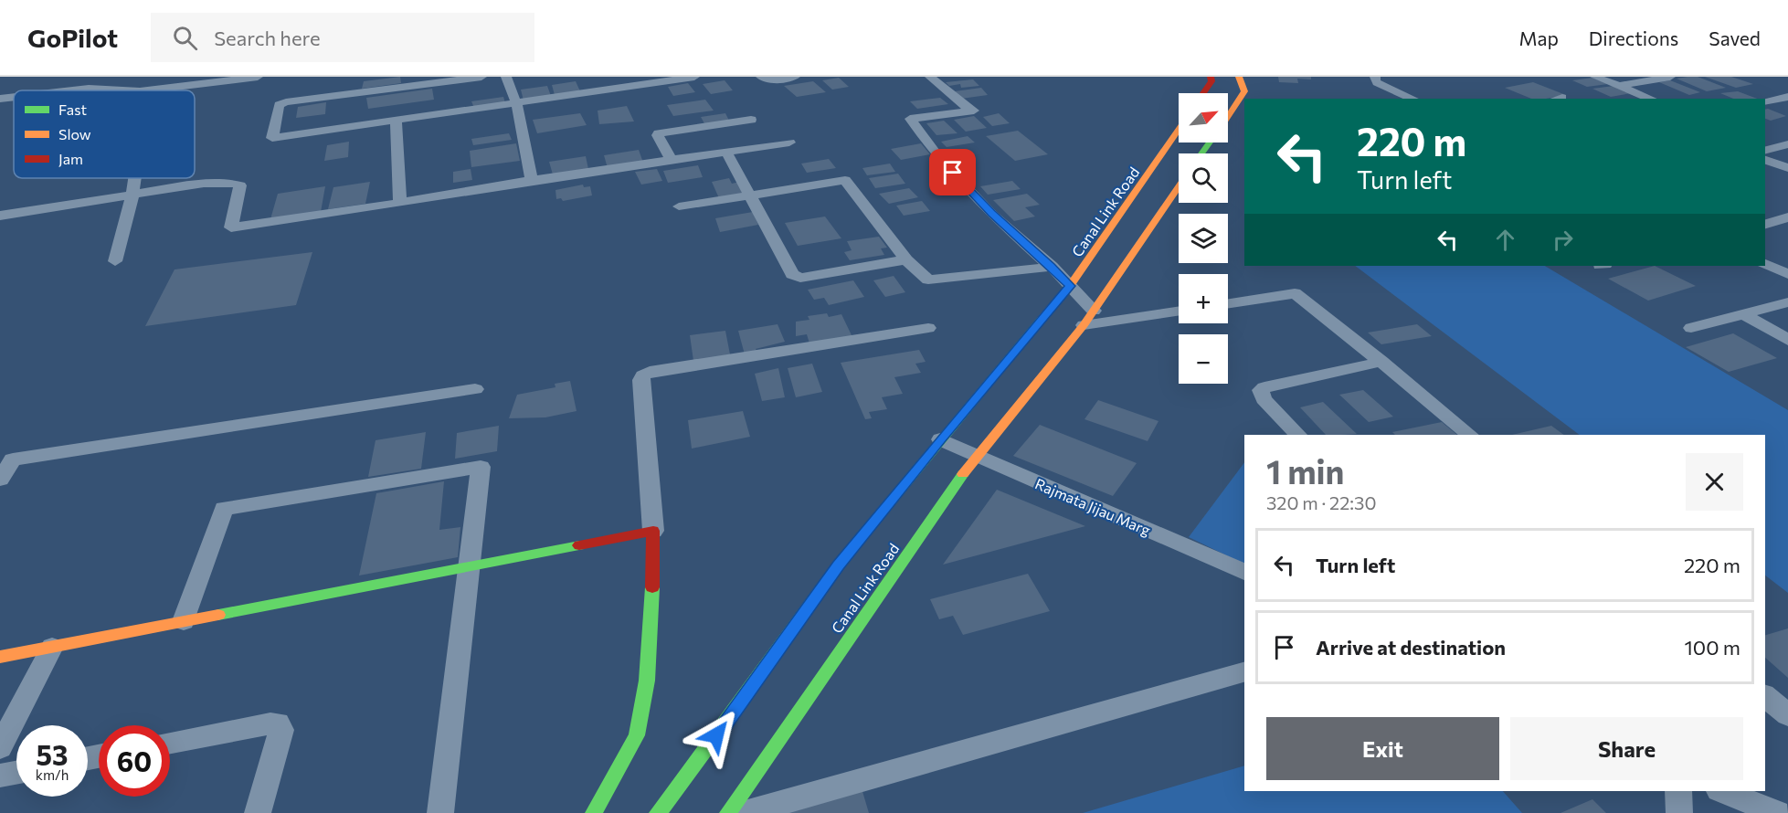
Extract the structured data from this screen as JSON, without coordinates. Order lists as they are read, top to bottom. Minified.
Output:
{"streets":{"main road":["Canal Link Road"],"street":["Rajmata Jijau Marg"]},"crossings":[["Canal Link Road","Rajmata Jijau Marg"]],"legend":["Fast","Slow","Jam"],"north":"top right","page":{"header":"GoPilot","search":"Search here","nav":["Map","Directions","Saved"],"map_buttons":["+","−"],"turn":["220 m","Turn left"],"heading":["1 min","320 m · 22:30"],"list":[{"name":"Turn left","value":"220 m"},{"name":"Arrive at destination","value":"100 m"}],"buttons":["Exit","Share"],"speed":"53 km/h","limit":"60"}}
